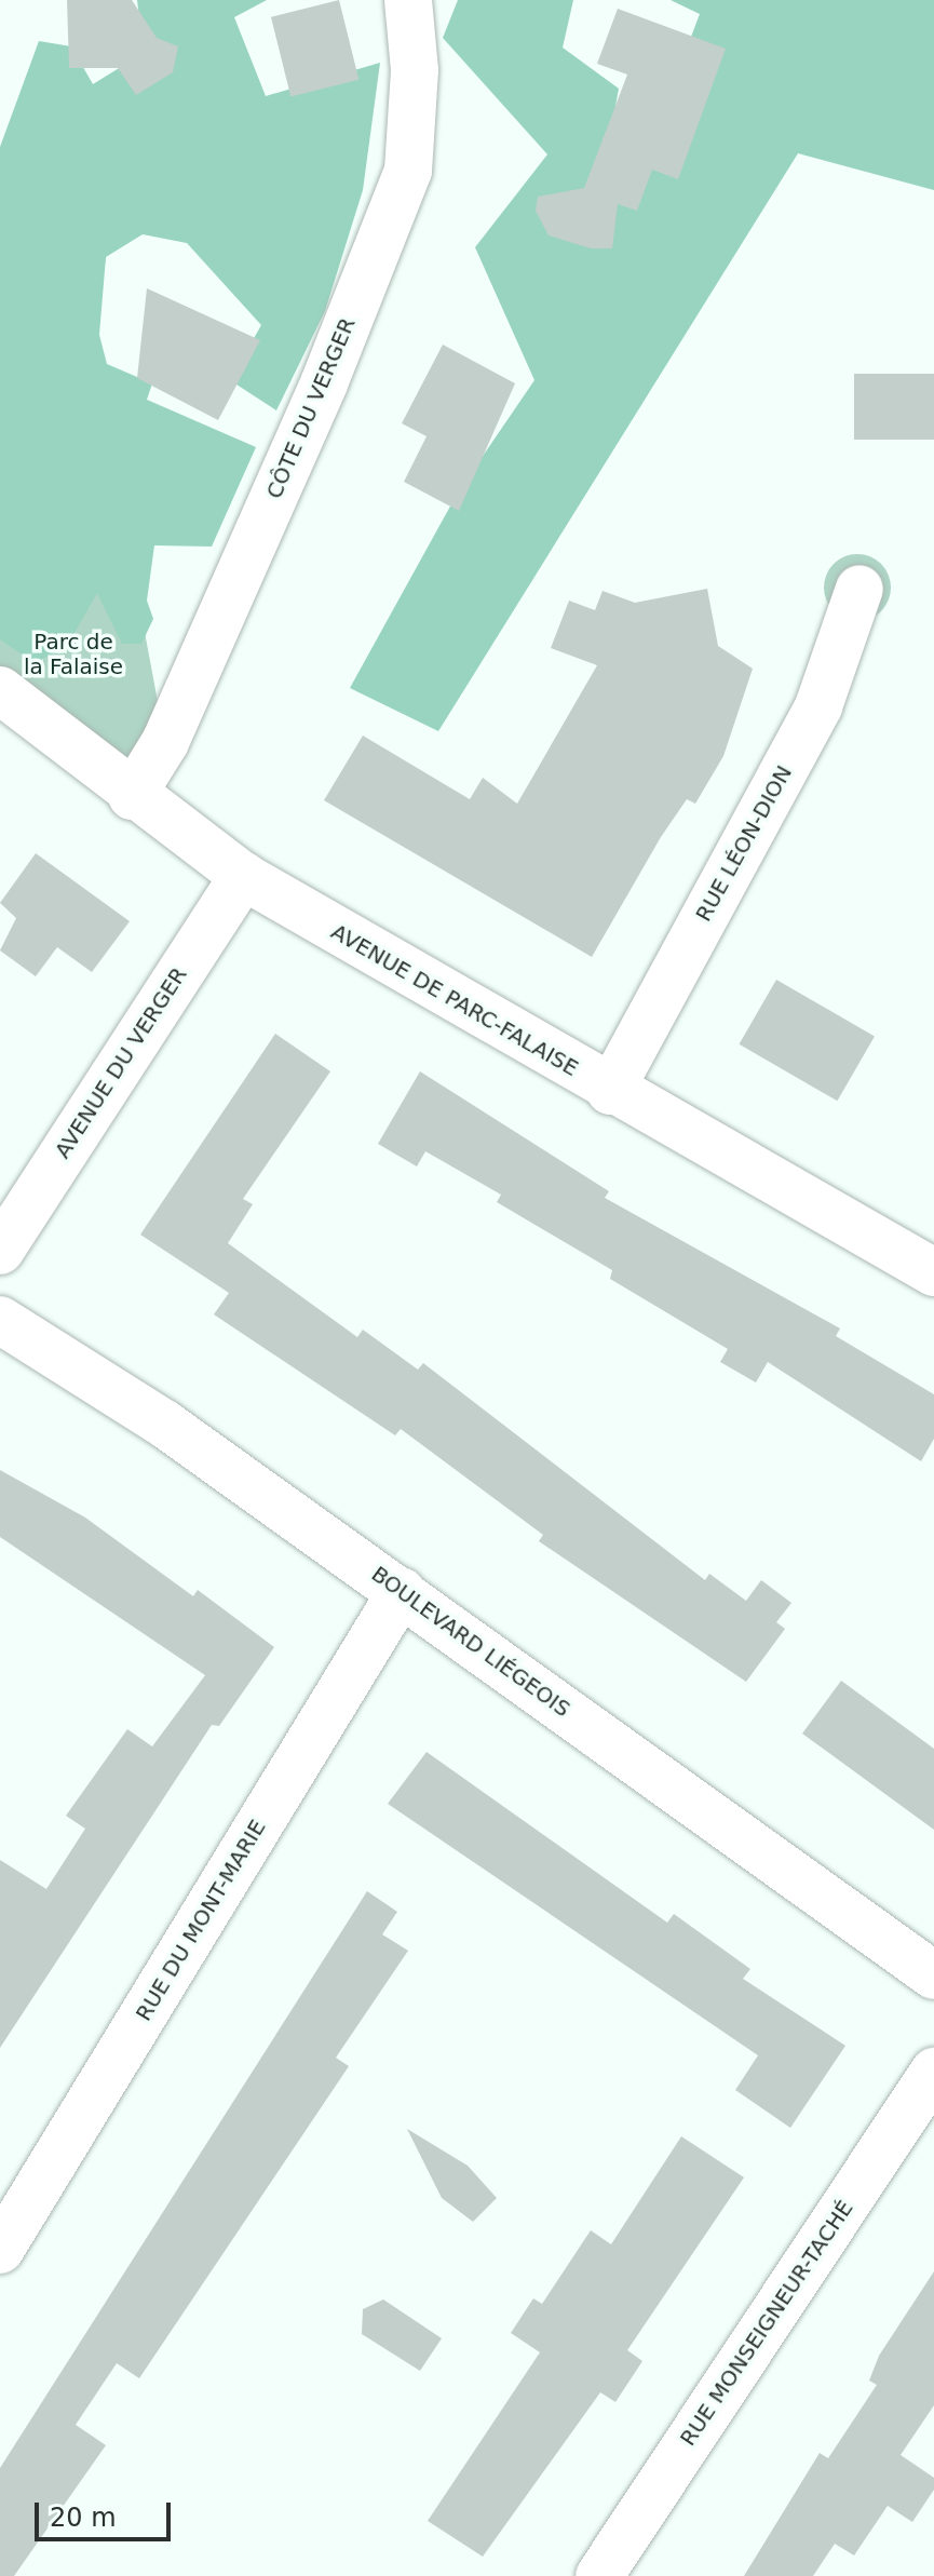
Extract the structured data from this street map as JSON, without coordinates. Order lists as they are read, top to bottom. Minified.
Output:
{"streets":{"street":["CÔTE DU VERGER","RUE LÉON-DION","AVENUE DE PARC-FALAISE","AVENUE DU VERGER","BOULEVARD LIÉGEOIS","RUE DU MONT-MARIE","RUE MONSEIGNEUR-TACHÉ"]},"crossings":[["CÔTE DU VERGER","AVENUE DE PARC-FALAISE"],["RUE LÉON-DION","AVENUE DE PARC-FALAISE"],["AVENUE DE PARC-FALAISE","AVENUE DU VERGER"],["BOULEVARD LIÉGEOIS","RUE DU MONT-MARIE"]],"parks":["Parc de la Falaise"],"scale_bar":"20 m"}
